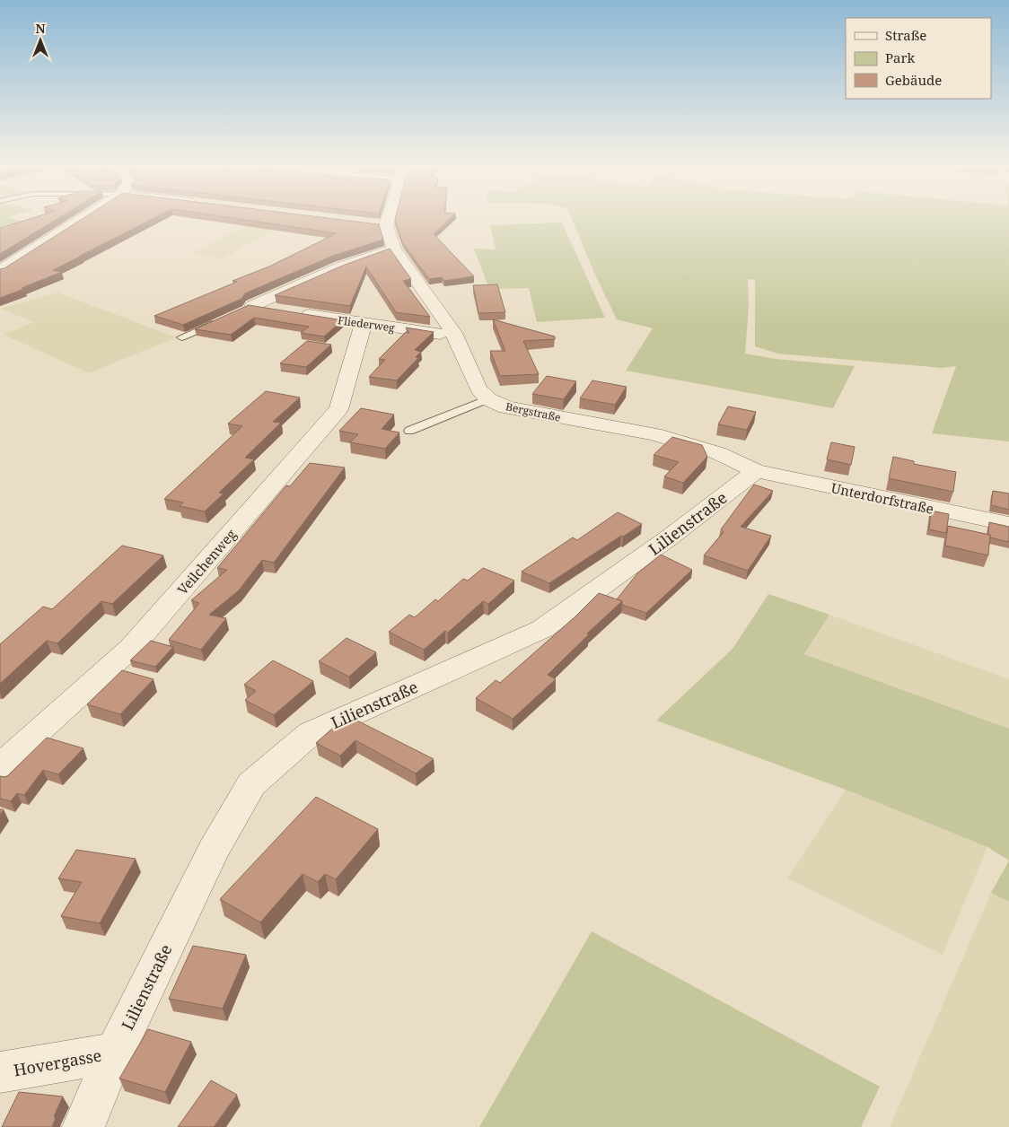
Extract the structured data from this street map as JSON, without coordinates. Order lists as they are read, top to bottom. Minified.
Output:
{"streets":{"street":["Fliederweg","Bergstraße","Unterdorfstraße","Lilienstraße","Veilchenweg","Hovergasse"]},"crossings":[["Fliederweg","Bergstraße"],["Fliederweg","Veilchenweg"],["Bergstraße","Unterdorfstraße"],["Bergstraße","Lilienstraße"],["Unterdorfstraße","Lilienstraße"],["Lilienstraße","Hovergasse"]],"legend":["Straße","Park","Gebäude"],"north":"top"}
